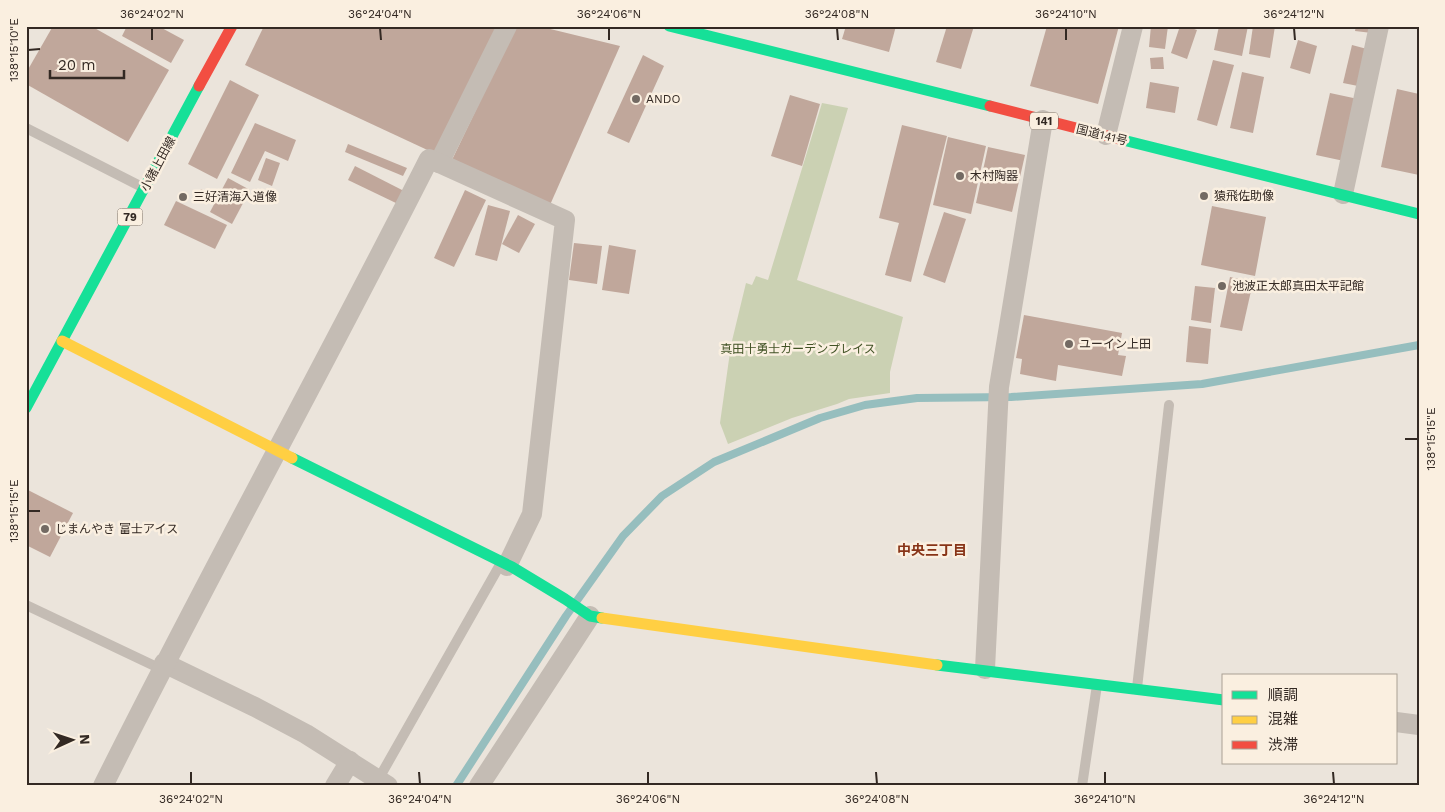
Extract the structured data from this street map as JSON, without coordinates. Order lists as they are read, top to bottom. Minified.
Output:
{"streets":{"main road":["141","国道141号","小諸上田線","79"]},"districts":["中央三丁目"],"parks":["真田十勇士ガーデンプレイス"],"places":["ANDO","木村陶器","猿飛佐助像","三好清海入道像","池波正太郎真田太平記館","ユーイン上田","じまんやき 富士アイス"],"legend":["順調","混雑","渋滞"],"scale_bar":"20 m","north":"right","coordinates":["36°24'02\"N","36°24'04\"N","36°24'06\"N","36°24'08\"N","36°24'10\"N","36°24'12\"N","138°15'10\"E","138°15'15\"E"]}
